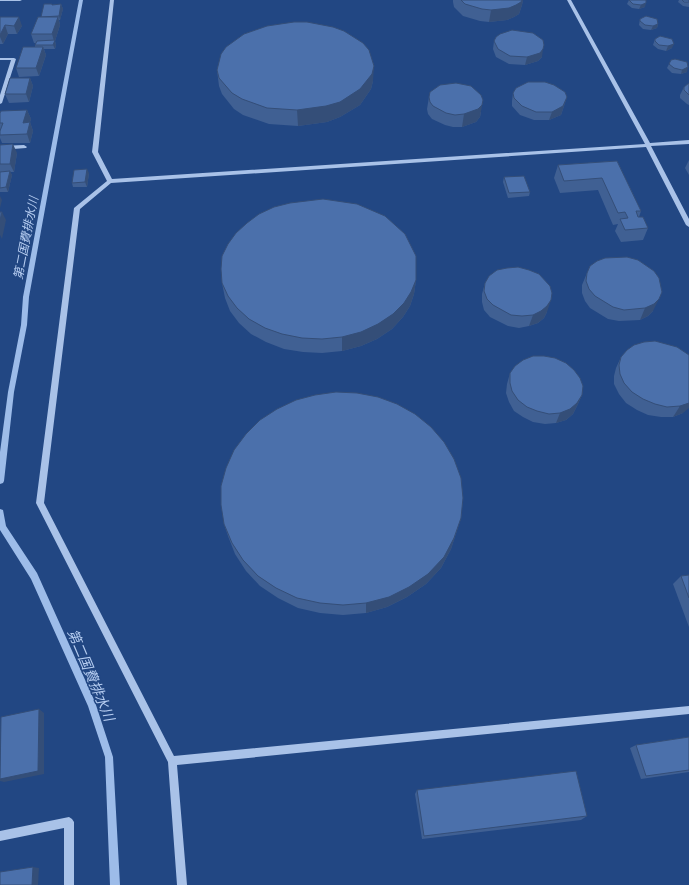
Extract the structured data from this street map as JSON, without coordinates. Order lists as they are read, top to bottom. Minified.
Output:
{"water":["第二国費排水川"]}
